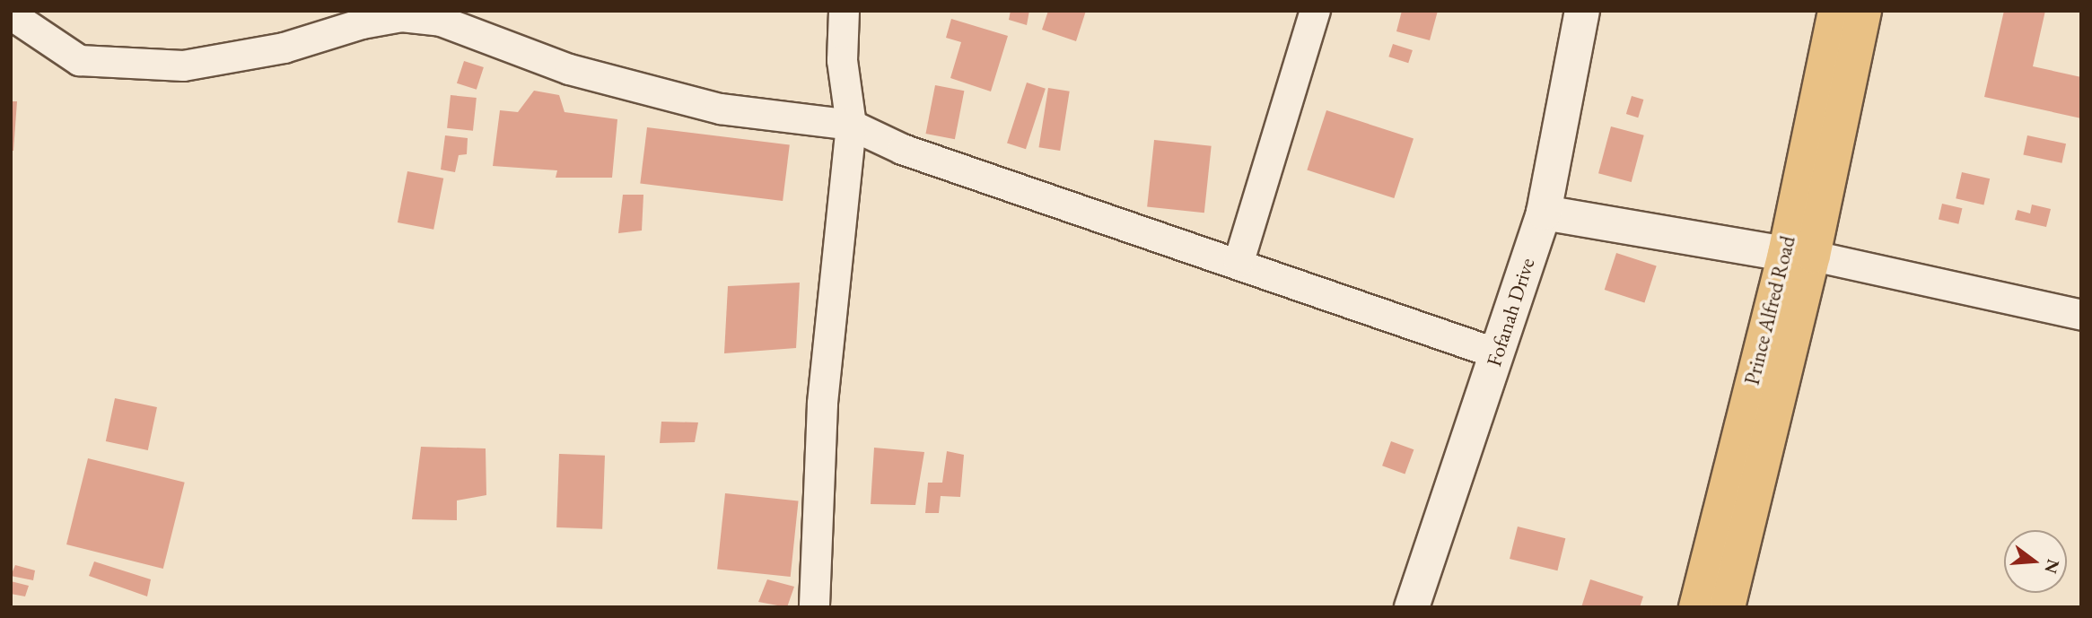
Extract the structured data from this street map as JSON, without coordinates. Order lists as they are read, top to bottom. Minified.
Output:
{"streets":{"highway":["Prince Alfred Road"],"street":["Fofanah Drive"]},"north":"right"}
